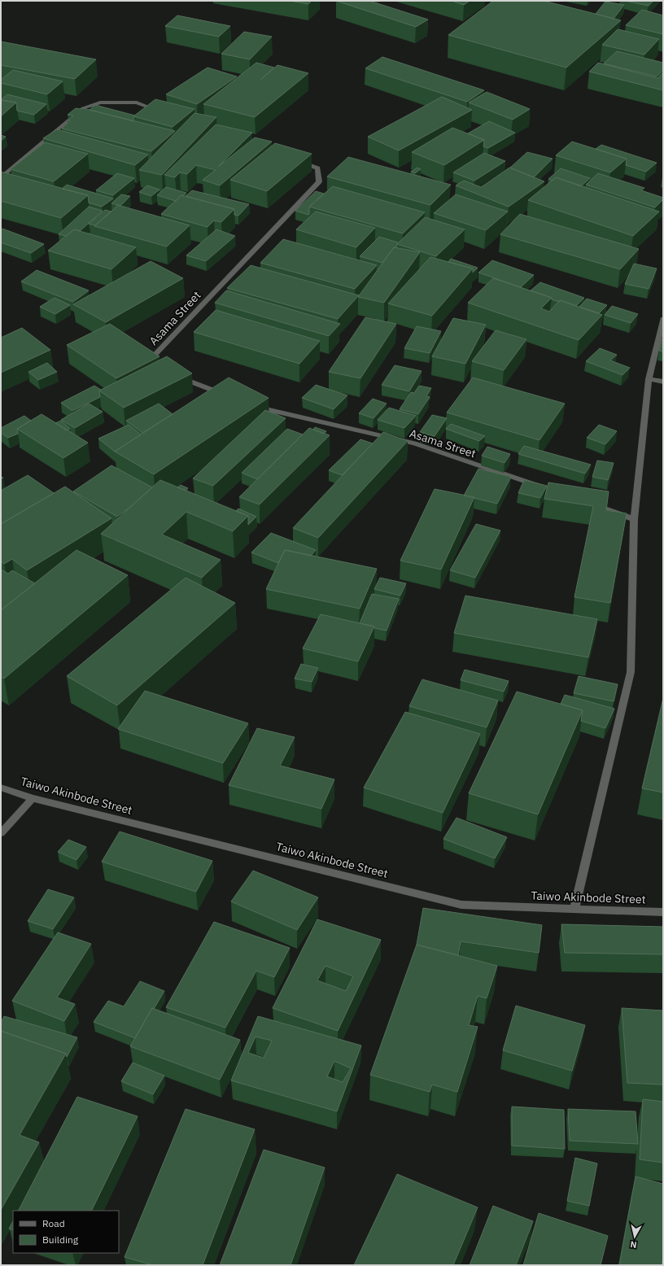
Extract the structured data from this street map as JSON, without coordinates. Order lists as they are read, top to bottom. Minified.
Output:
{"streets":{"street":["Asama Street","Taiwo Akinbode Street"]},"legend":["Road","Building"],"north":"bottom"}
